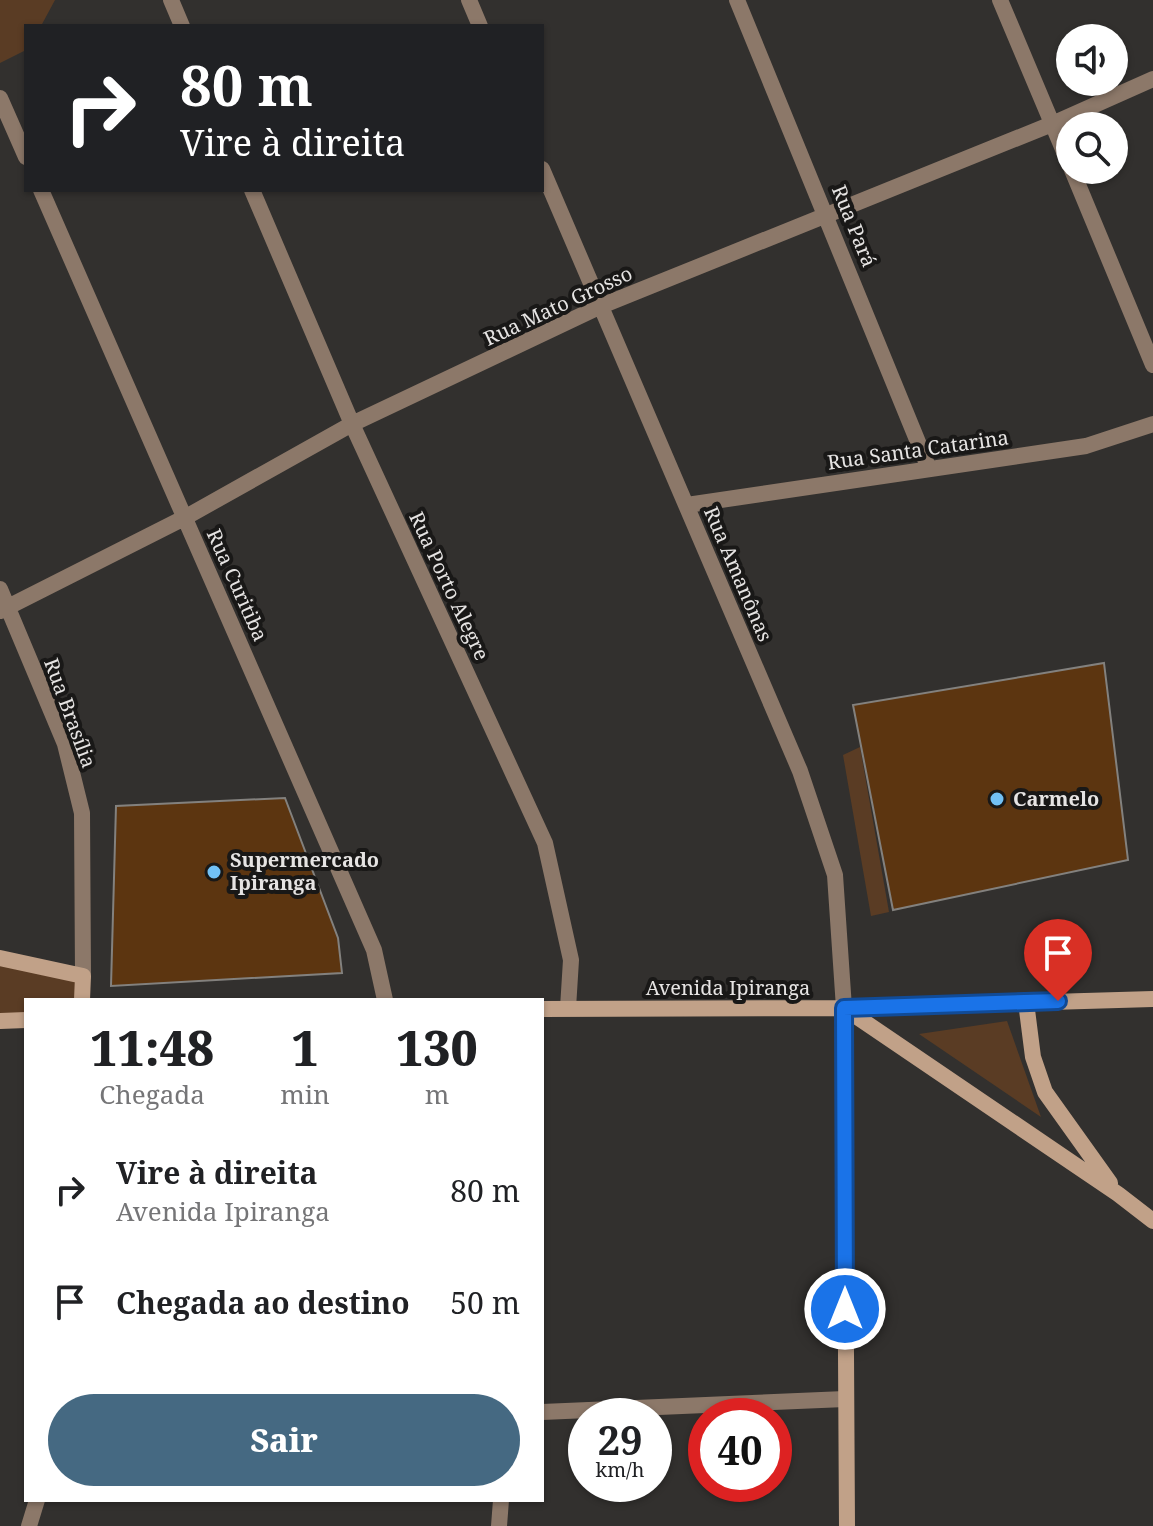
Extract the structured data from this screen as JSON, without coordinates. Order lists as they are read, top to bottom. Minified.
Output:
{"streets":{"street":["Rua Pará","Rua Mato Grosso","Rua Santa Catarina","Rua Amanônas","Rua Curitiba","Rua Porto Alegre","Rua Brasília","Avenida Ipiranga"]},"crossings":[["Rua Pará","Rua Mato Grosso"],["Rua Pará","Rua Santa Catarina"],["Rua Mato Grosso","Rua Amanônas"],["Rua Mato Grosso","Rua Curitiba"],["Rua Mato Grosso","Rua Porto Alegre"],["Rua Mato Grosso","Rua Brasília"],["Rua Santa Catarina","Rua Amanônas"],["Rua Amanônas","Avenida Ipiranga"],["Rua Porto Alegre","Avenida Ipiranga"]],"places":["Carmelo","Supermercado Ipiranga"],"page":{"turn":["80 m","Vire à direita"],"eta":["11:48","Chegada","1","min","130","m"],"list":[{"name":"Vire à direita","note":"Avenida Ipiranga","value":"80 m"},{"name":"Chegada ao destino","value":"50 m"}],"buttons":"Sair","speed":"29 km/h","limit":"40"}}
